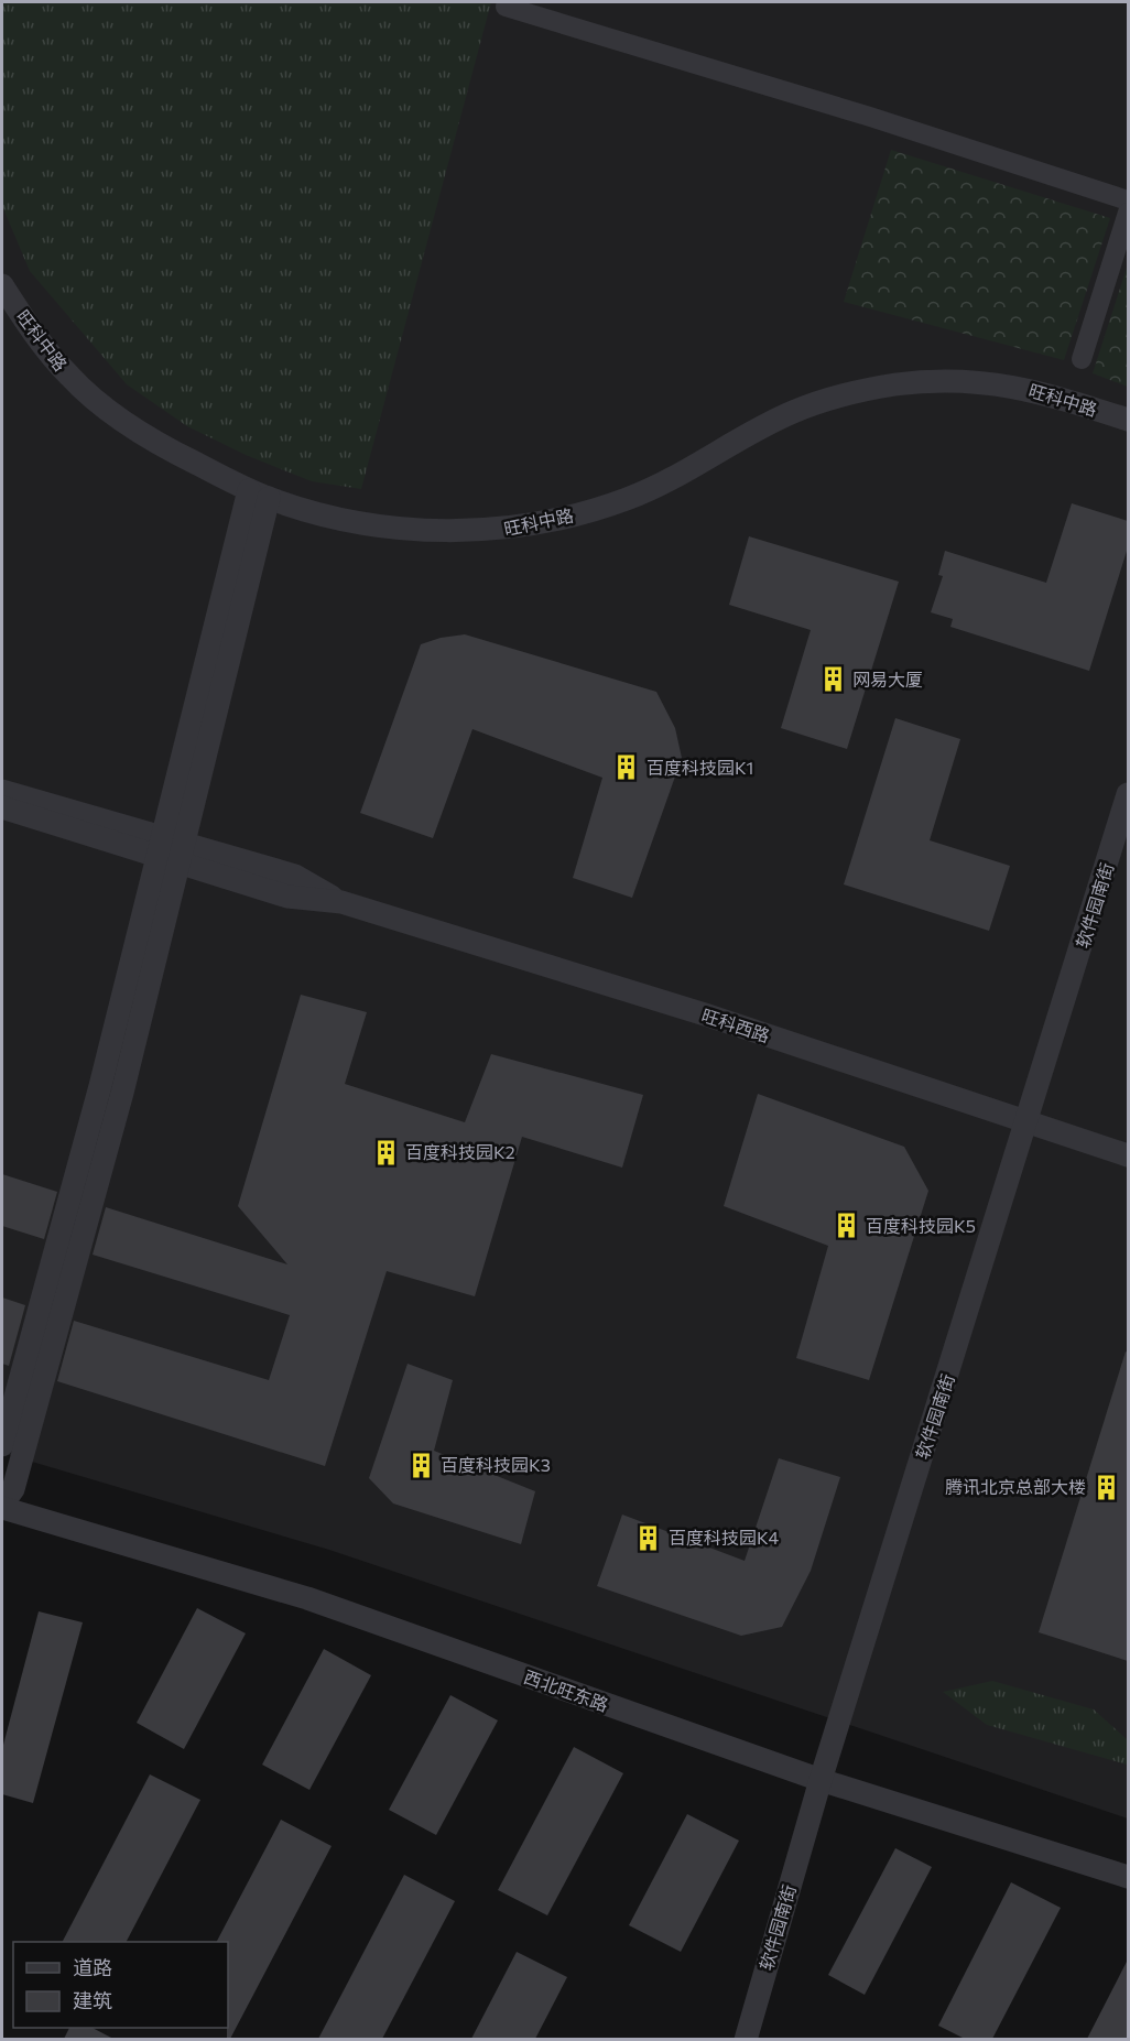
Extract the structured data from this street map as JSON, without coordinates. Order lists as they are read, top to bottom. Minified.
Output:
{"streets":{"street":["旺科中路","软件园南街","旺科西路","西北旺东路"]},"crossings":[["软件园南街","旺科西路"],["软件园南街","西北旺东路"]],"places":{"building":["网易大厦","百度科技园K1","百度科技园K2","百度科技园K5","百度科技园K3","腾讯北京总部大楼","百度科技园K4"]},"legend":["道路","建筑"]}
